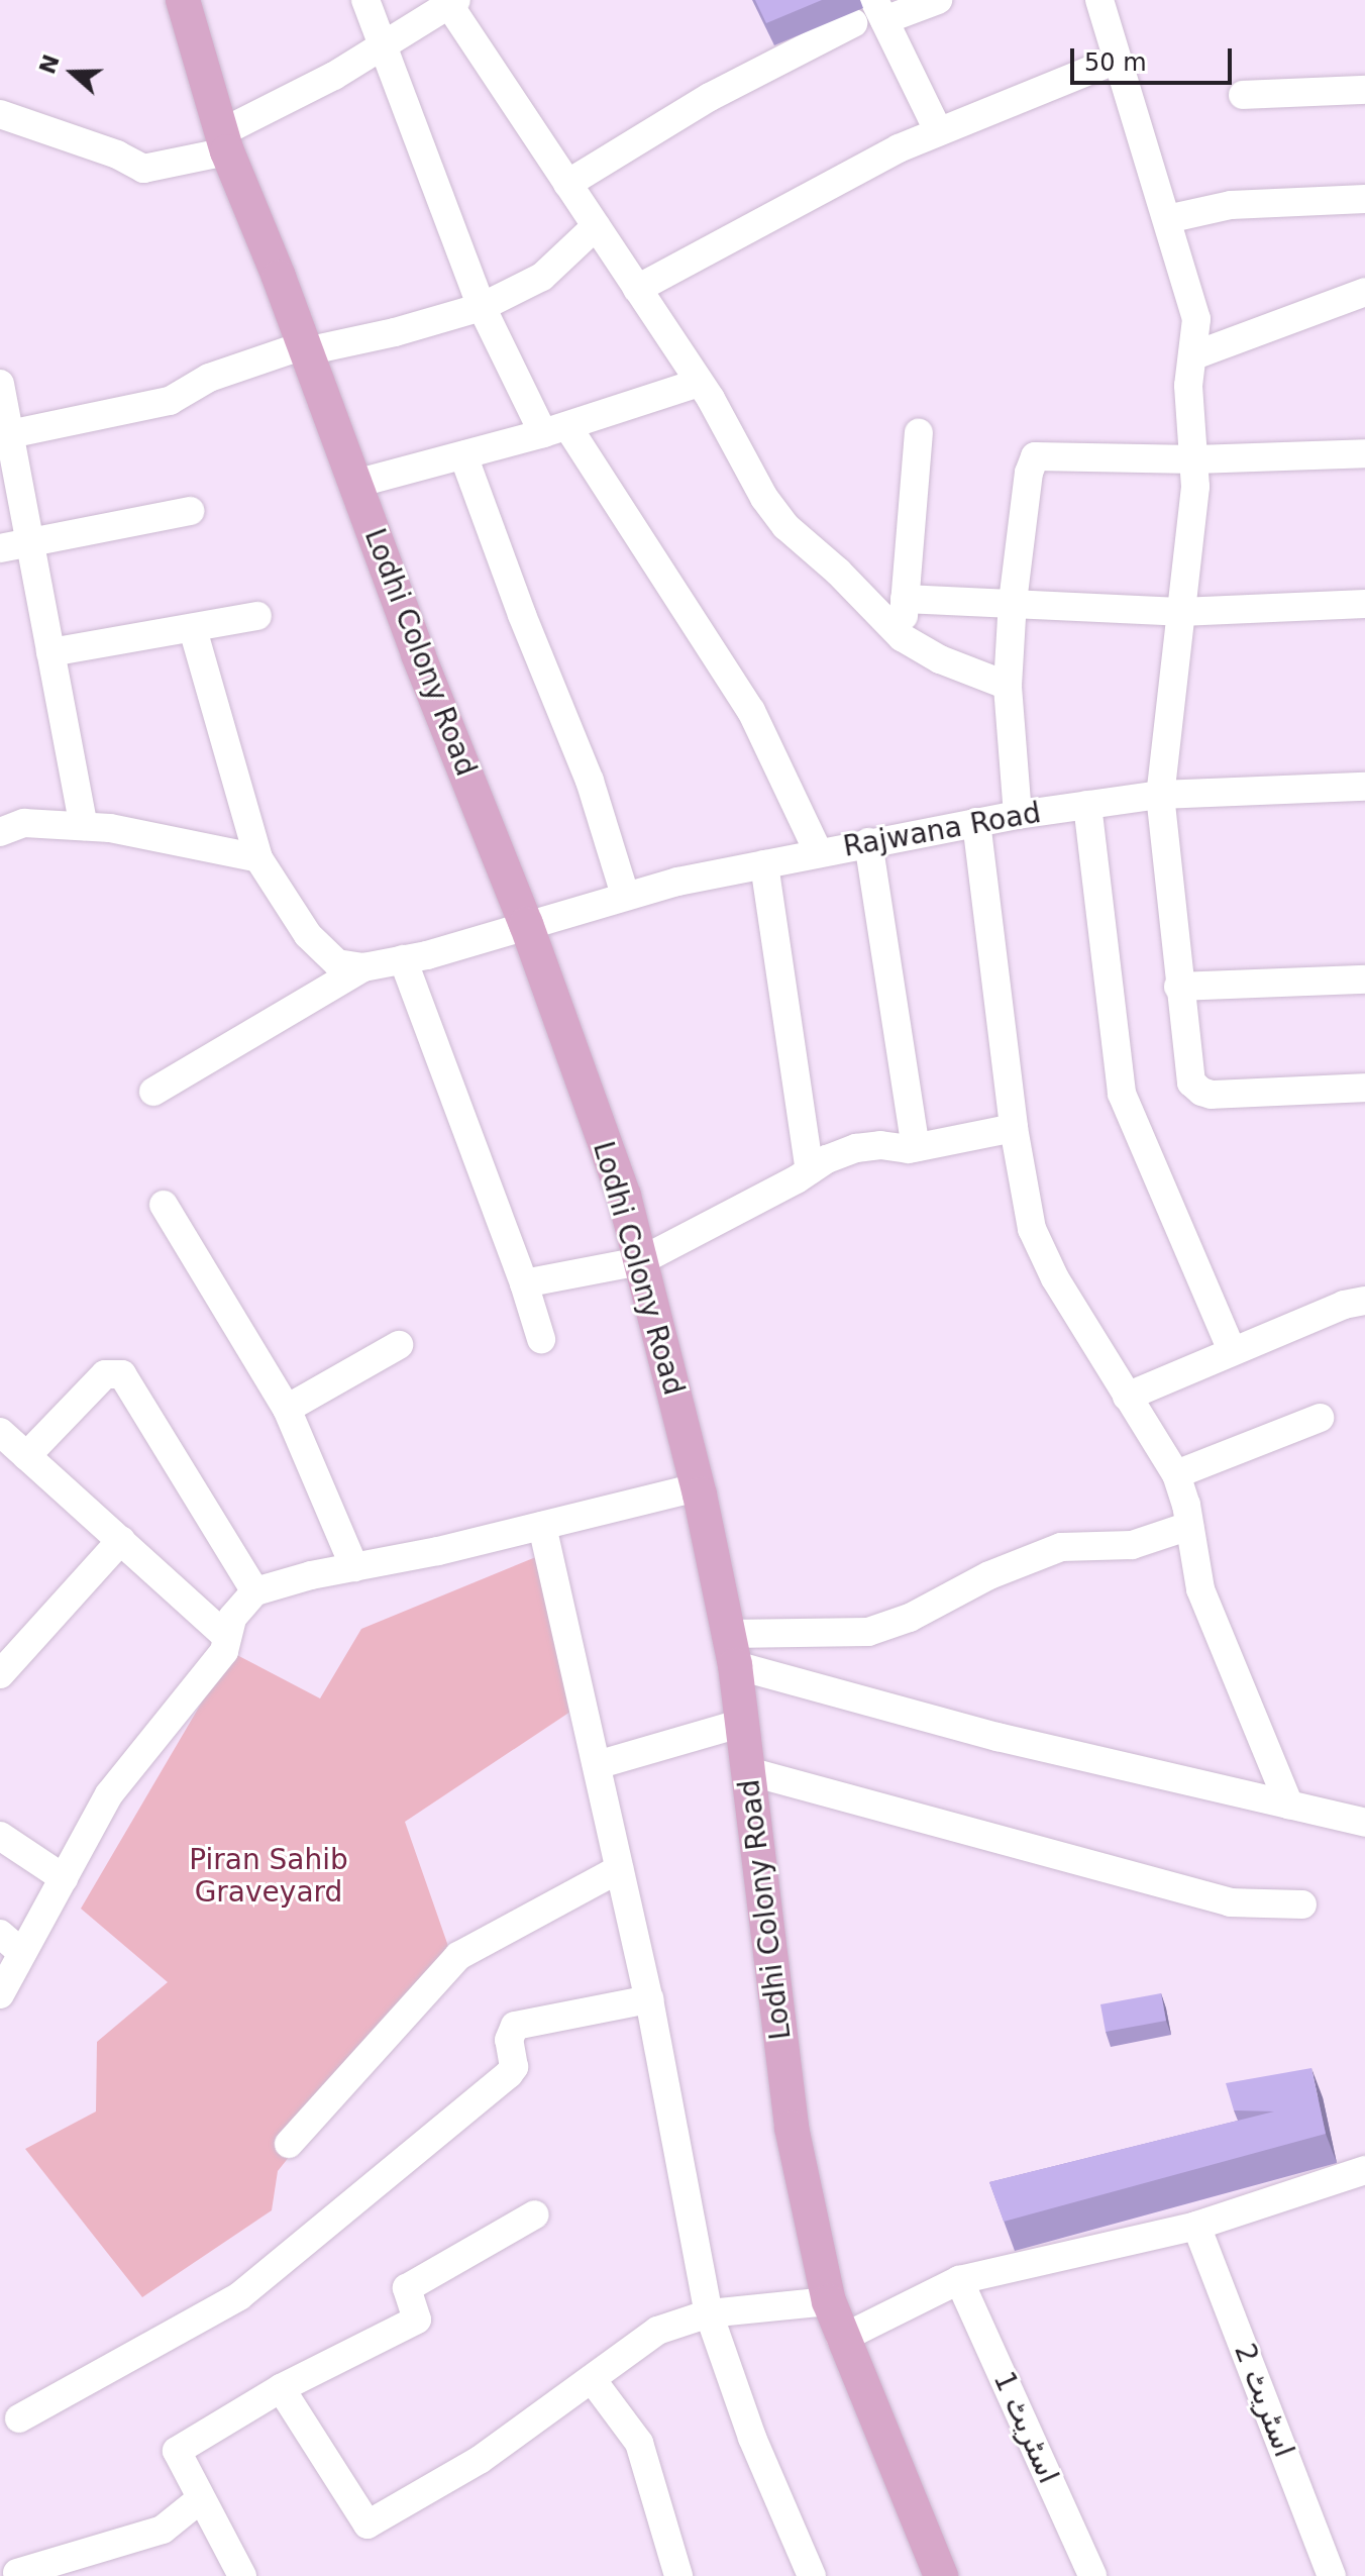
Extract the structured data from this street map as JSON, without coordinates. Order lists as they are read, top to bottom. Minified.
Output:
{"streets":{"main road":["Lodhi Colony Road"],"street":["Rajwana Road","اسٹریٹ 2","اسٹریٹ 1"]},"crossings":[["Lodhi Colony Road","Rajwana Road"]],"parks":["Piran Sahib Graveyard"],"scale_bar":"50 m","north":"left"}
